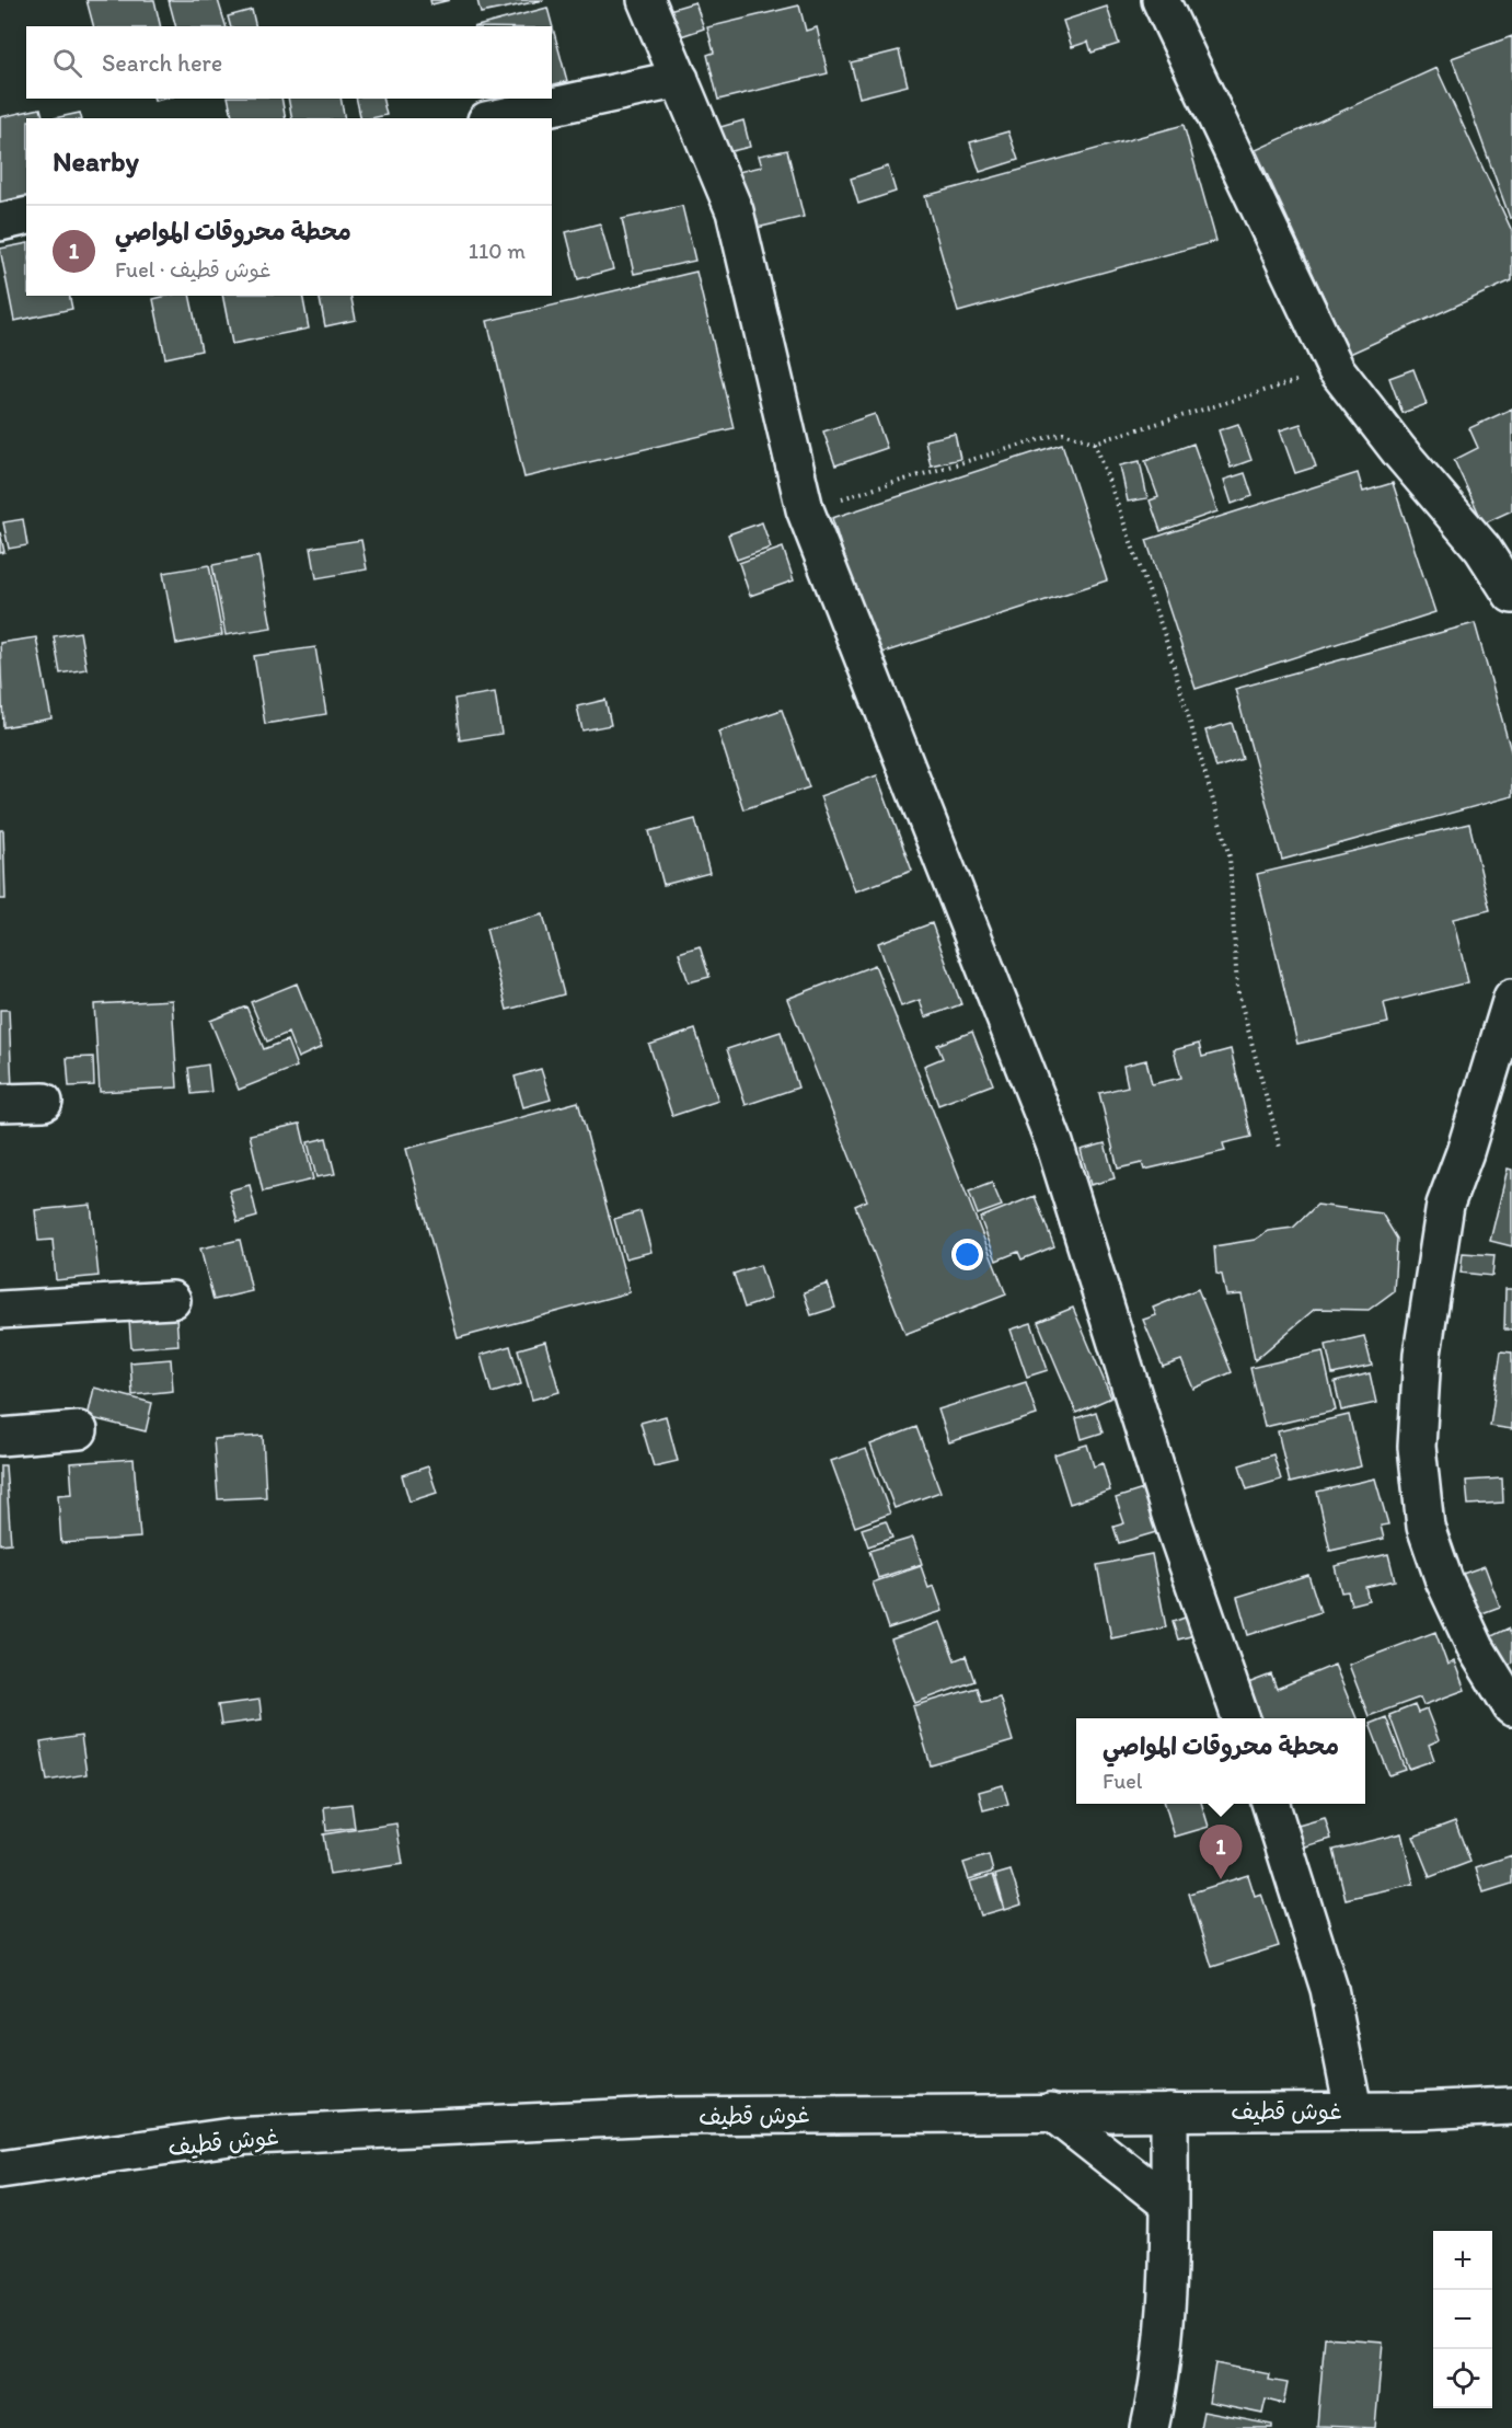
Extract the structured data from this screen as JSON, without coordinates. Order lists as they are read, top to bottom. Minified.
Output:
{"streets":{"street":["غوش قطيف"]},"page":{"search":"Search here","heading":"Nearby","list":[{"mark":"1","name":"محطة محروقات المواصي","note":"Fuel · غوش قطيف","value":"110 m"}],"popup":["محطة محروقات المواصي","Fuel"],"pins":"1","map_buttons":["+","−"]}}
